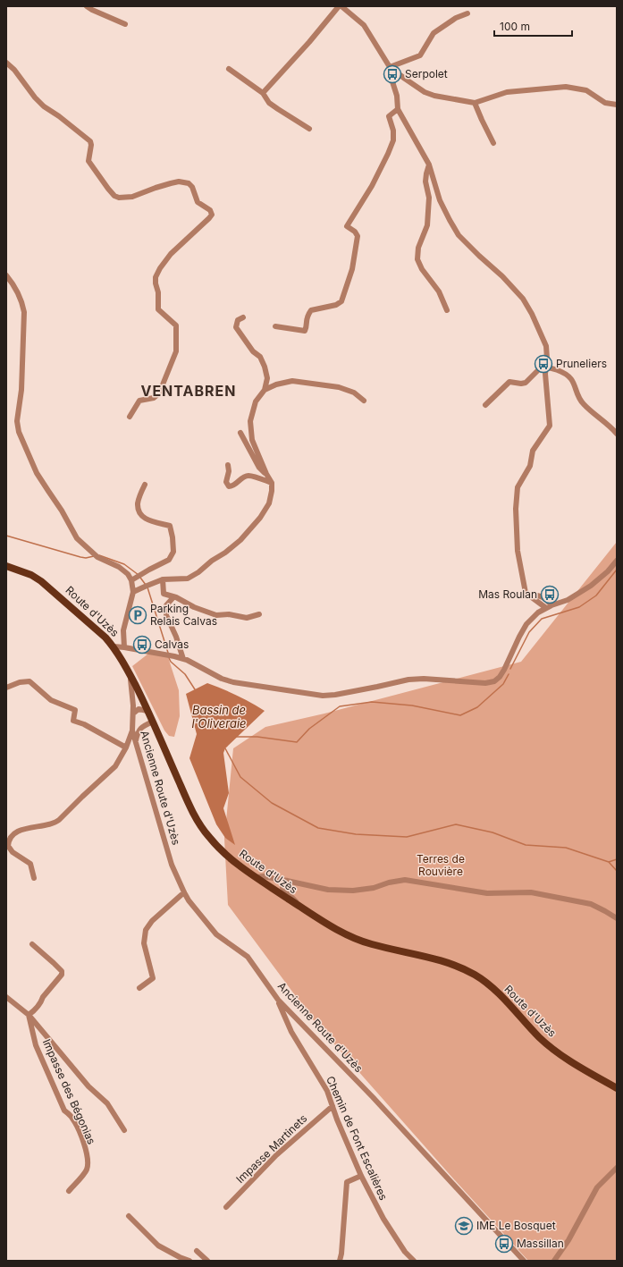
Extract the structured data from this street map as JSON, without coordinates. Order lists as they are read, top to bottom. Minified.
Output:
{"streets":{"main road":["Route d'Uzès"],"street":["Ancienne Route d'Uzès","Impasse des Bégonias","Chemin de Font Escalières","Impasse Martinets"]},"crossings":[["Route d'Uzès","Ancienne Route d'Uzès"],["Ancienne Route d'Uzès","Chemin de Font Escalières"],["Chemin de Font Escalières","Impasse Martinets"]],"districts":["VENTABREN"],"water":["Bassin de l'Oliveraie"],"parks":["Terres de Rouvière"],"places":{"bus stop":["Serpolet","Pruneliers","Mas Roulan","Calvas","Massillan"],"parking":["Parking Relais Calvas"],"school or university":["IME Le Bosquet"]},"scale_bar":"100 m"}
